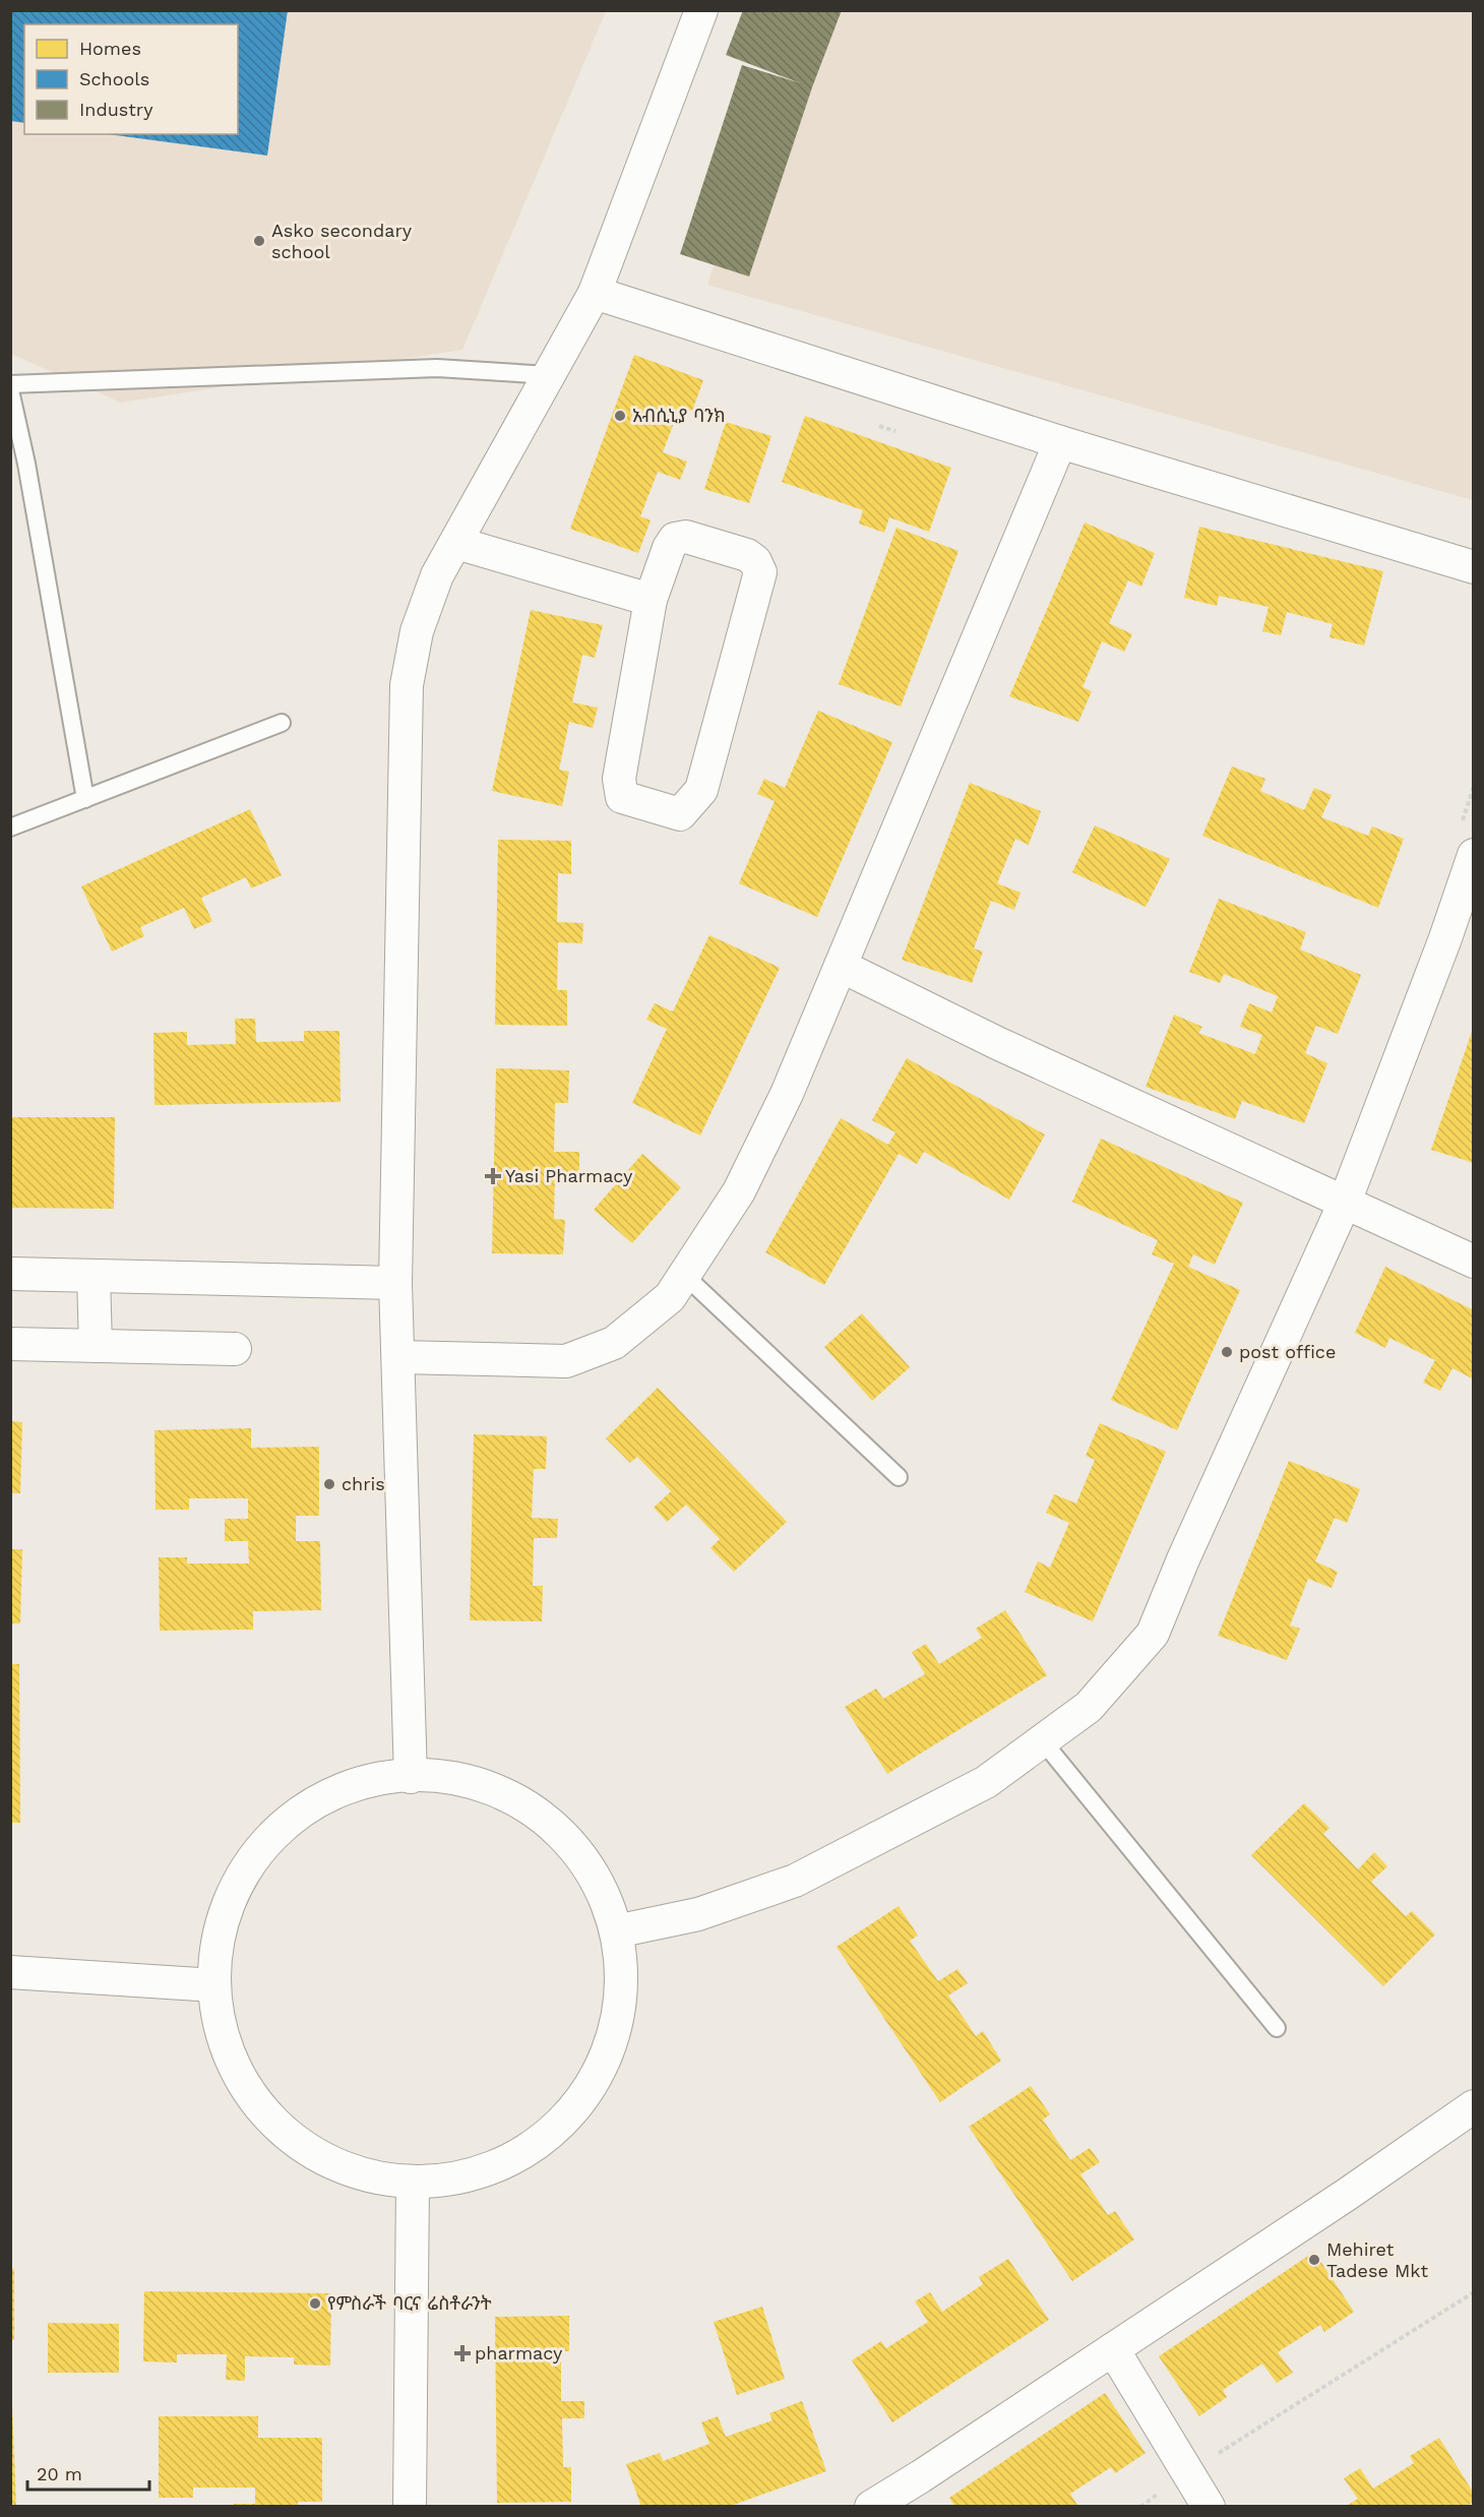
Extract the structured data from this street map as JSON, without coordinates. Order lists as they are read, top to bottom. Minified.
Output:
{"places":{"other":["Asko secondary school","አብሲኒያ ባንክ","post office","chris","Mehiret Tadese Mkt","የምስራች ባርና ሬስቶራንት"],"health":["Yasi Pharmacy","pharmacy"]},"legend":["Homes","Schools","Industry"],"scale_bar":"20 m"}
